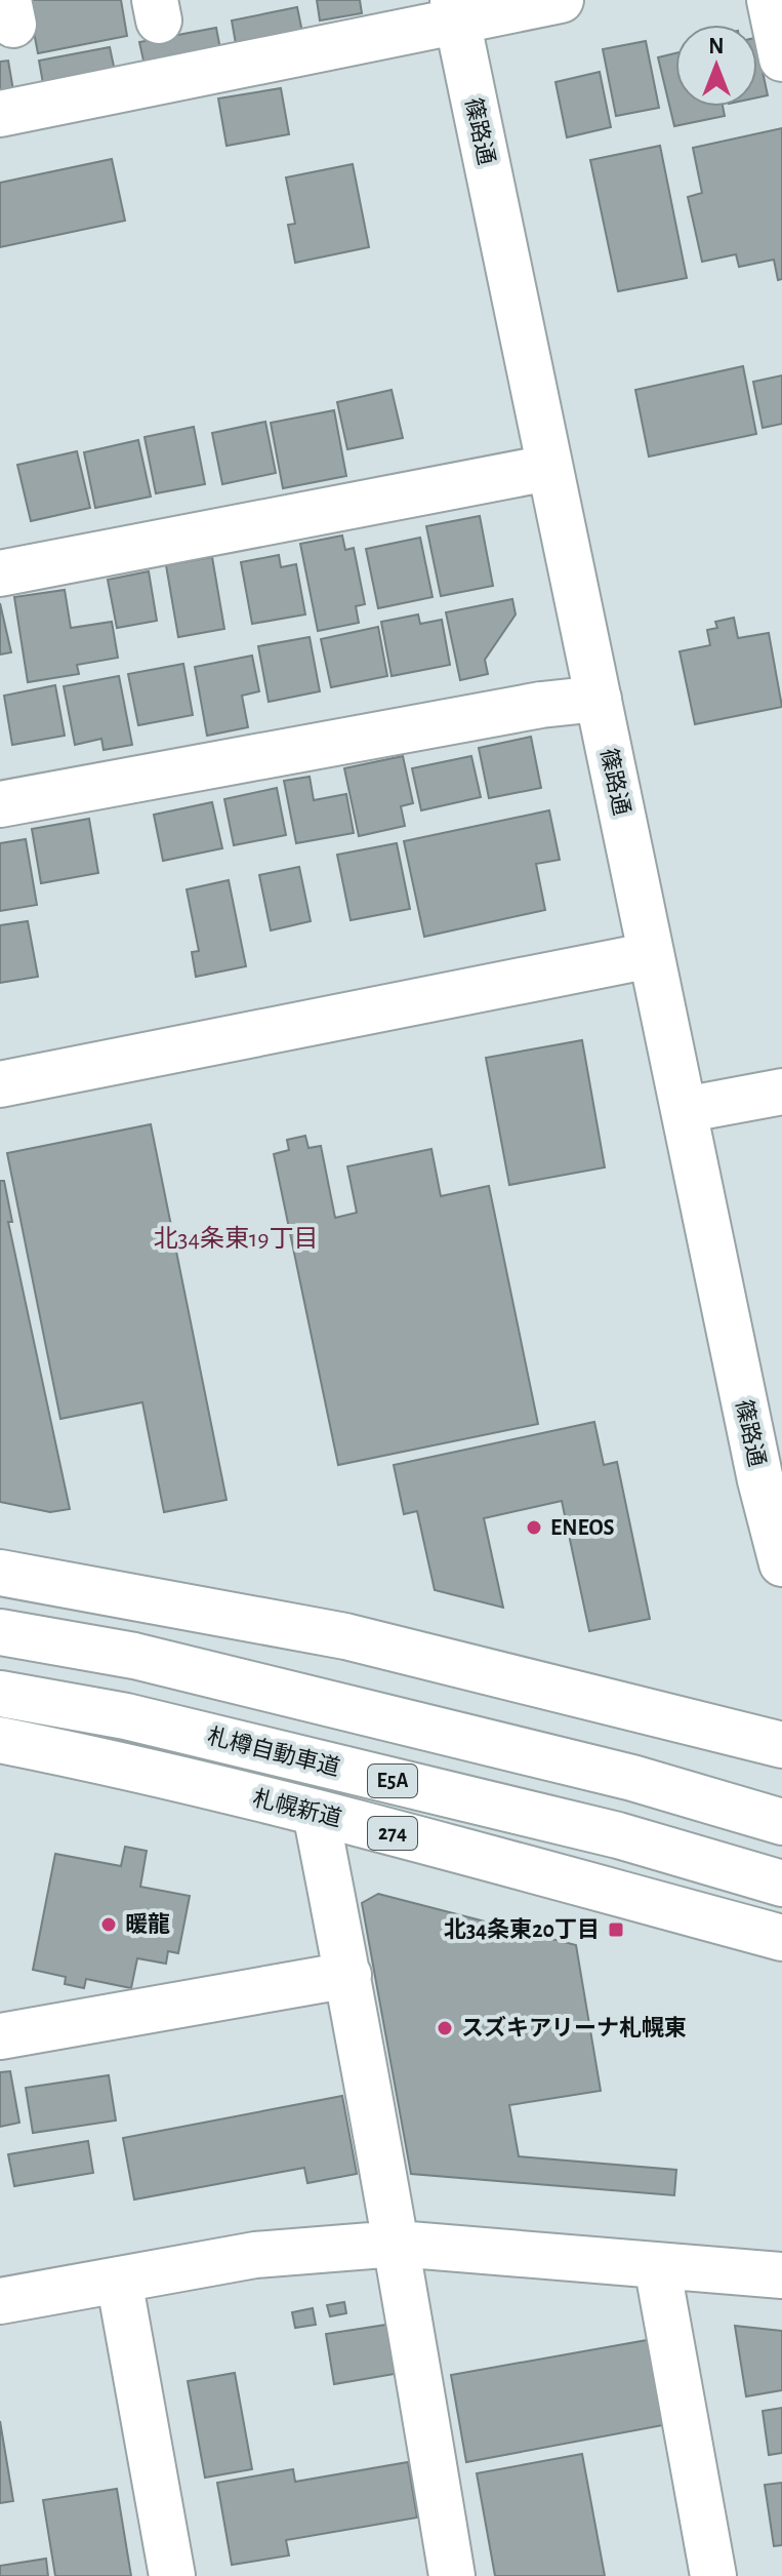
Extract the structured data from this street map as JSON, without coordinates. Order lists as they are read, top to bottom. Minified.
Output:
{"streets":{"main road":["篠路通","札樽自動車道","E5A","札幌新道","274"]},"districts":["北34条東19丁目"],"places":{"other":["ENEOS","暖龍","スズキアリーナ札幌東"],"transit":["北34条東20丁目"]},"north":"top"}
